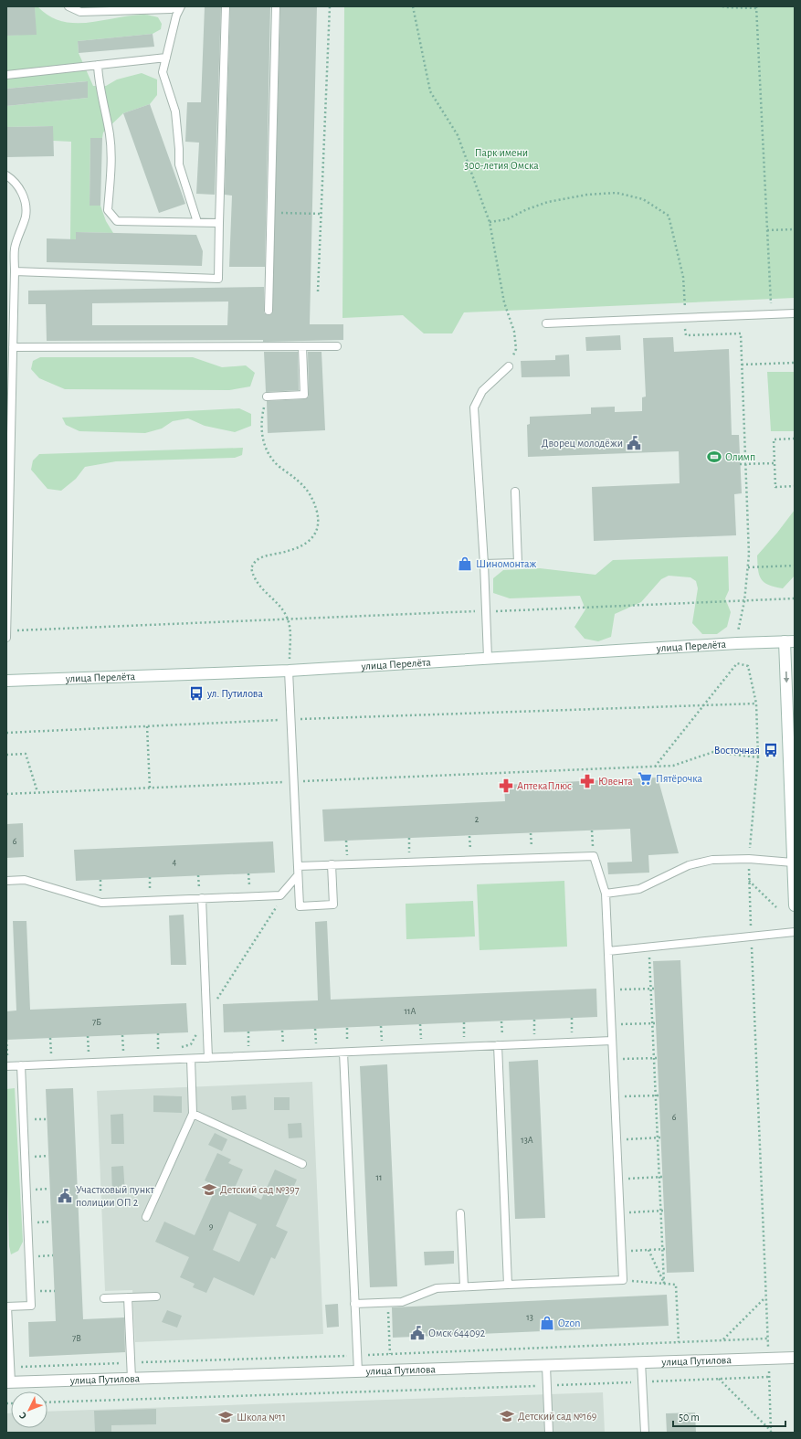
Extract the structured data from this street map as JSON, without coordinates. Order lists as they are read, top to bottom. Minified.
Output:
{"streets":{"main road":["улица Перелёта","улица Путилова"]},"parks":["Парк имени 300-летия Омска"],"places":{"public building":["Дворец молодёжи","Участковый пункт полиции ОП 2","Омск 644092"],"sports":["Олимп"],"shop":["Шиномонтаж","Ozon"],"bus stop":["ул. Путилова","Восточная"],"supermarket":["Пятёрочка"],"pharmacy":["Ювента","АптекаПлюс"],"school or university":["Детский сад №397","Детский сад №169","Школа №11"]},"house_numbers":["2","6","4","11А","7Б","6","13А","11","9","13","7В"],"scale_bar":"50 m","north":"bottom left"}
